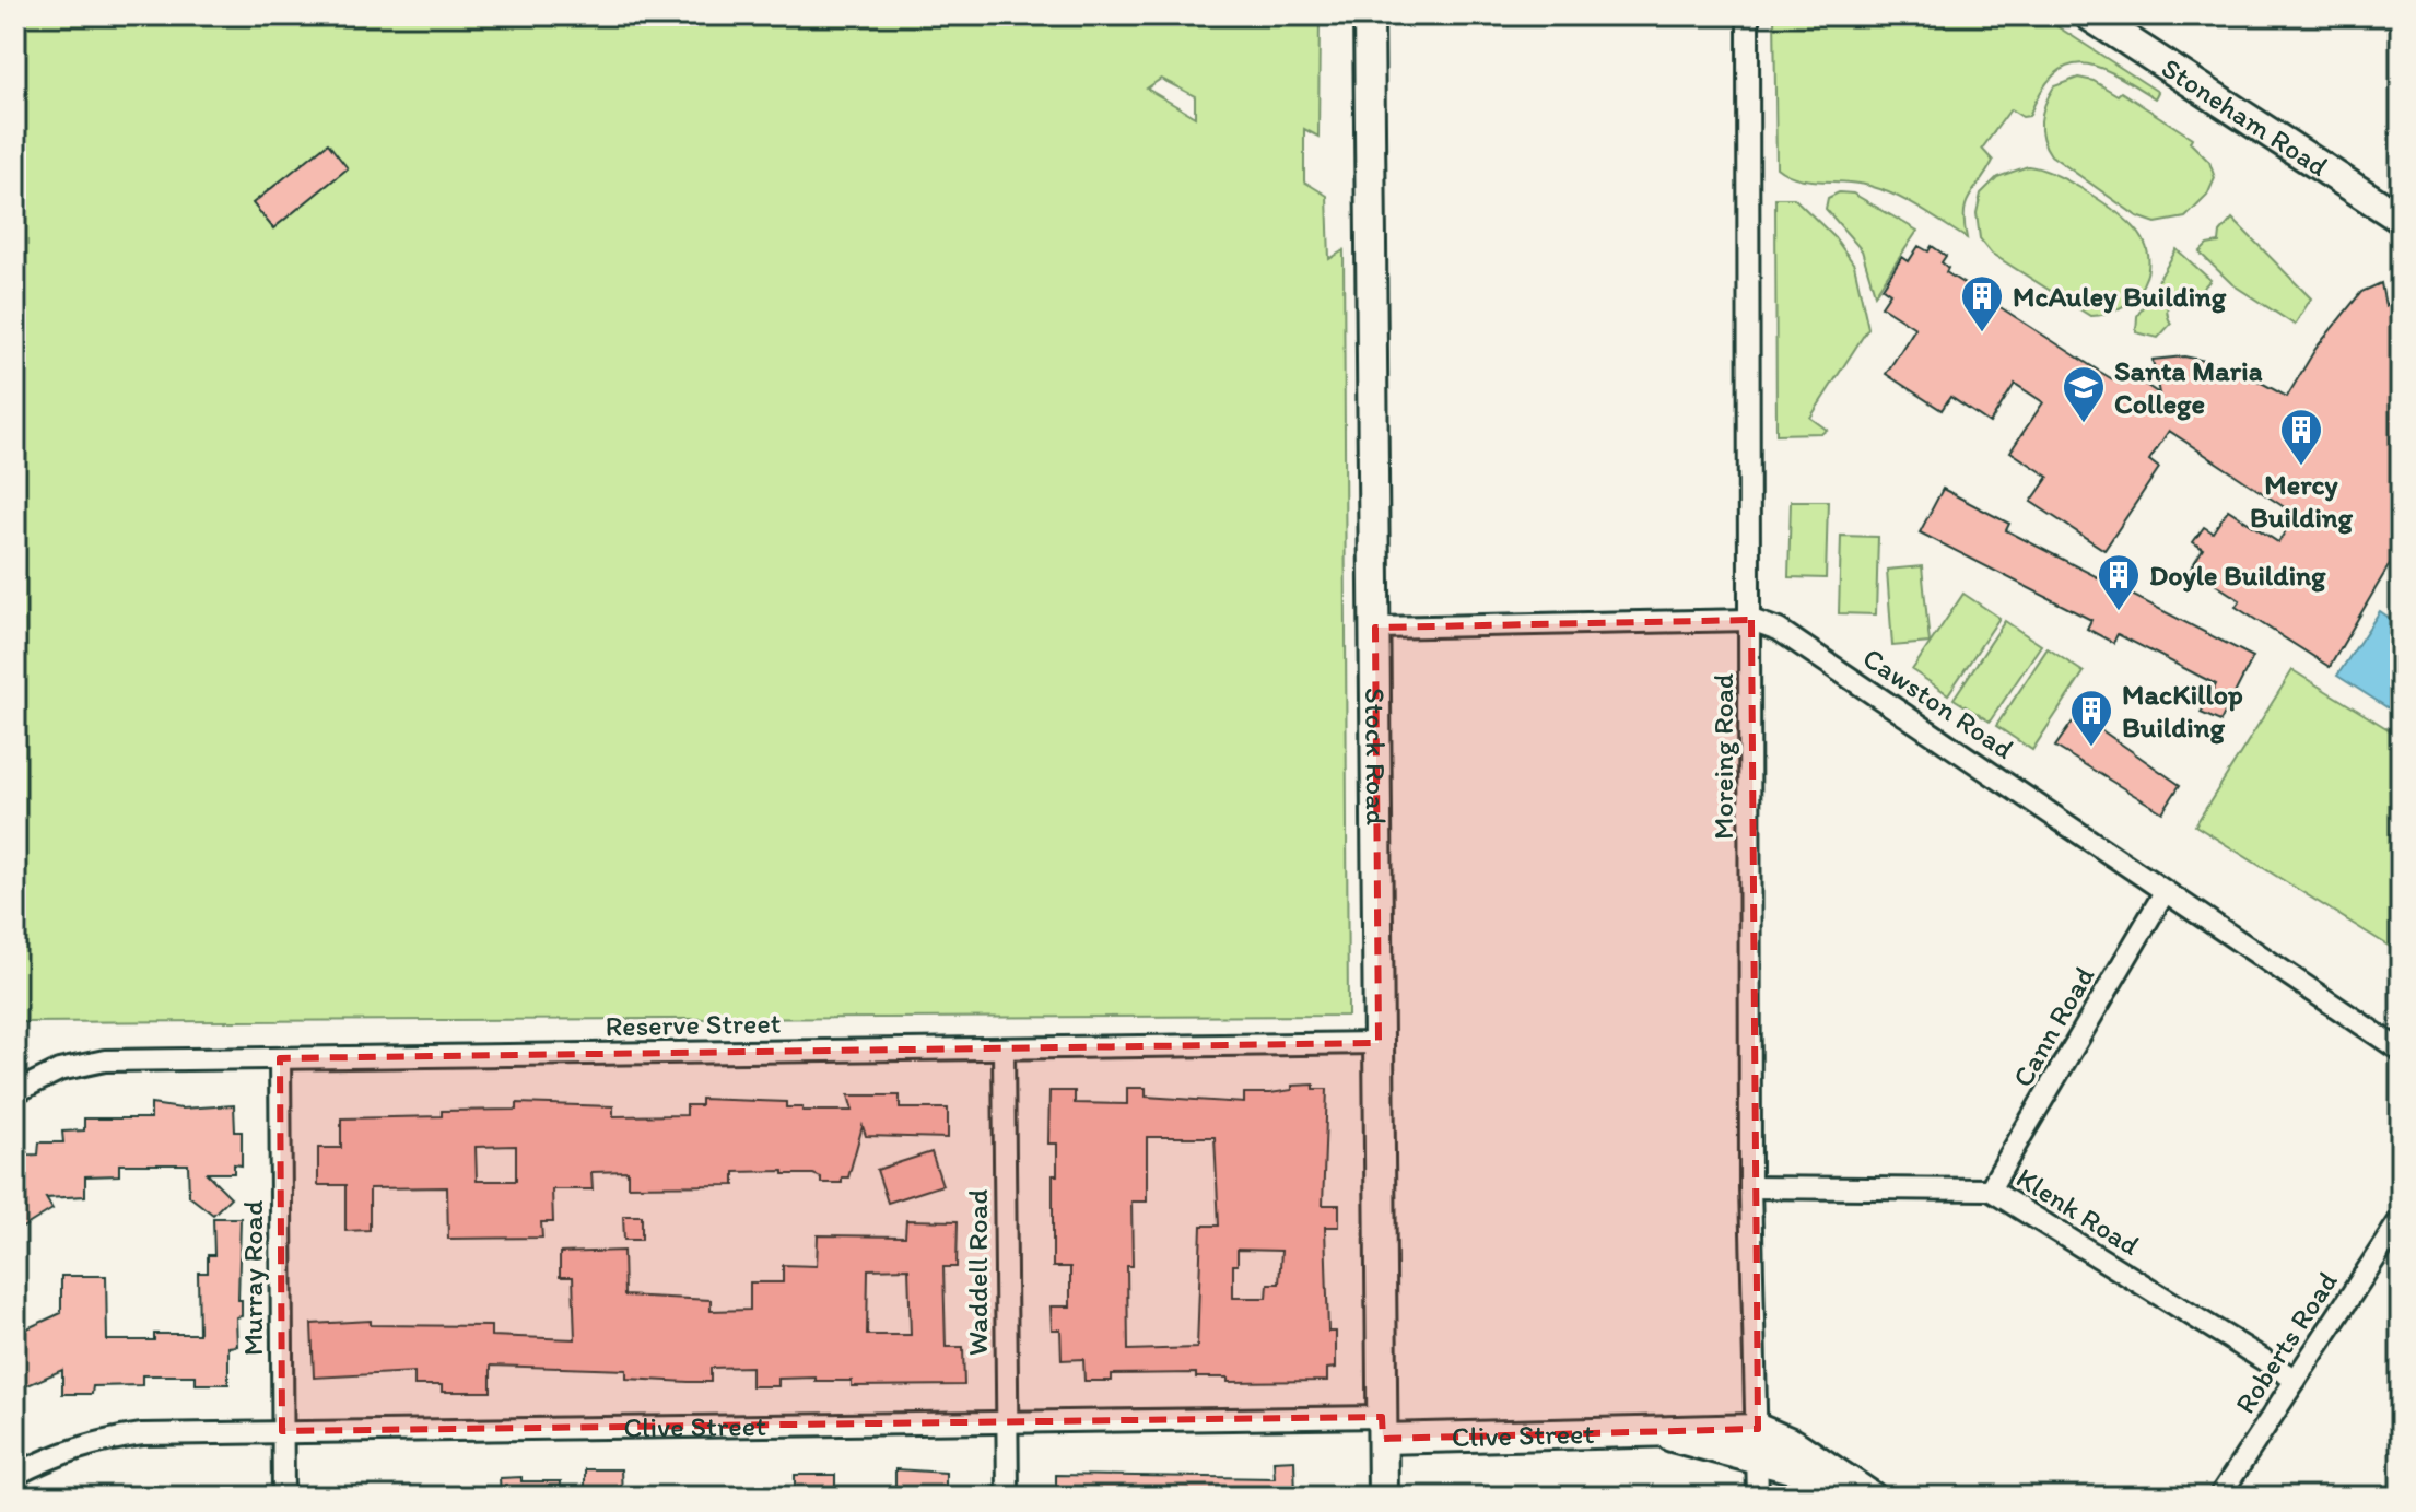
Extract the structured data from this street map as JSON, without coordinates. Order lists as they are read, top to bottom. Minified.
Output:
{"streets":{"street":["Stoneham Road","Cawston Road","Stock Road","Moreing Road","Reserve Street","Cann Road","Klenk Road","Waddell Road","Murray Road","Roberts Road","Clive Street"]},"crossings":[["Cawston Road","Stock Road"],["Cawston Road","Moreing Road"],["Cawston Road","Cann Road"],["Stock Road","Reserve Street"],["Stock Road","Clive Street"],["Moreing Road","Klenk Road"],["Moreing Road","Clive Street"],["Reserve Street","Waddell Road"],["Reserve Street","Murray Road"],["Cann Road","Klenk Road"],["Klenk Road","Roberts Road"],["Waddell Road","Clive Street"],["Murray Road","Clive Street"]],"places":{"building":["McAuley Building","Mercy Building","Doyle Building","MacKillop Building"],"school or university":["Santa Maria College"]}}
